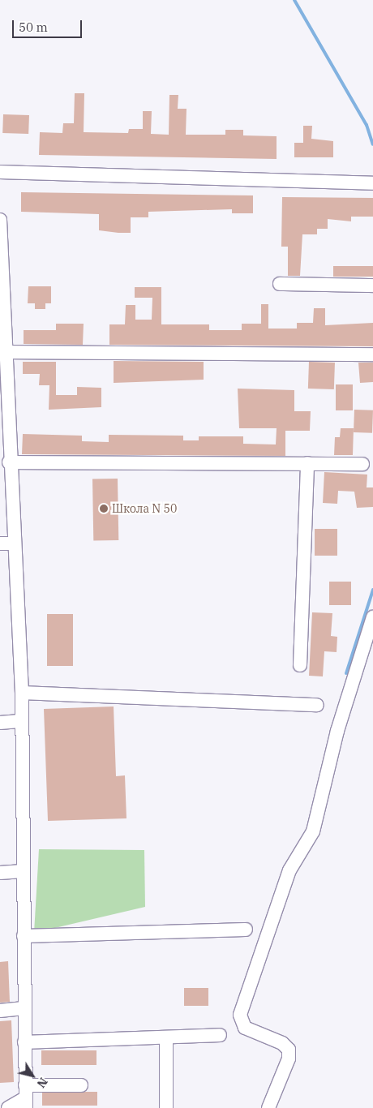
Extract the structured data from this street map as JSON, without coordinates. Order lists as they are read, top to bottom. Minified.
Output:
{"places":["Школа N 50"],"scale_bar":"50 m","north":"bottom right"}
